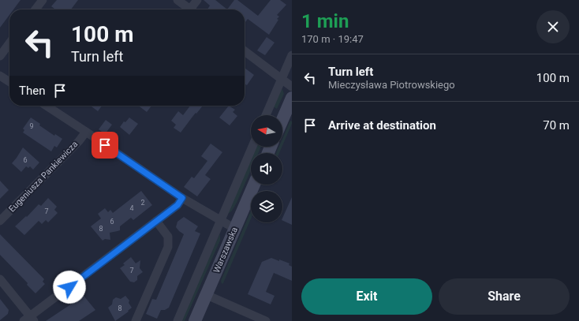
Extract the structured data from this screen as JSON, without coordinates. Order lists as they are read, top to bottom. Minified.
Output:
{"streets":{"main road":["Warszawska"],"street":["Eugeniusza Pankiewicza"]},"house_numbers":["9","6","2","4","7","6","8","7","8"],"north":"left","page":{"heading":["1 min","170 m · 19:47"],"turn":["100 m","Turn left"],"list":[{"name":"Turn left","note":"Mieczysława Piotrowskiego","value":"100 m"},{"name":"Arrive at destination","value":"70 m"}],"then":"Then","buttons":["Exit","Share"]}}
